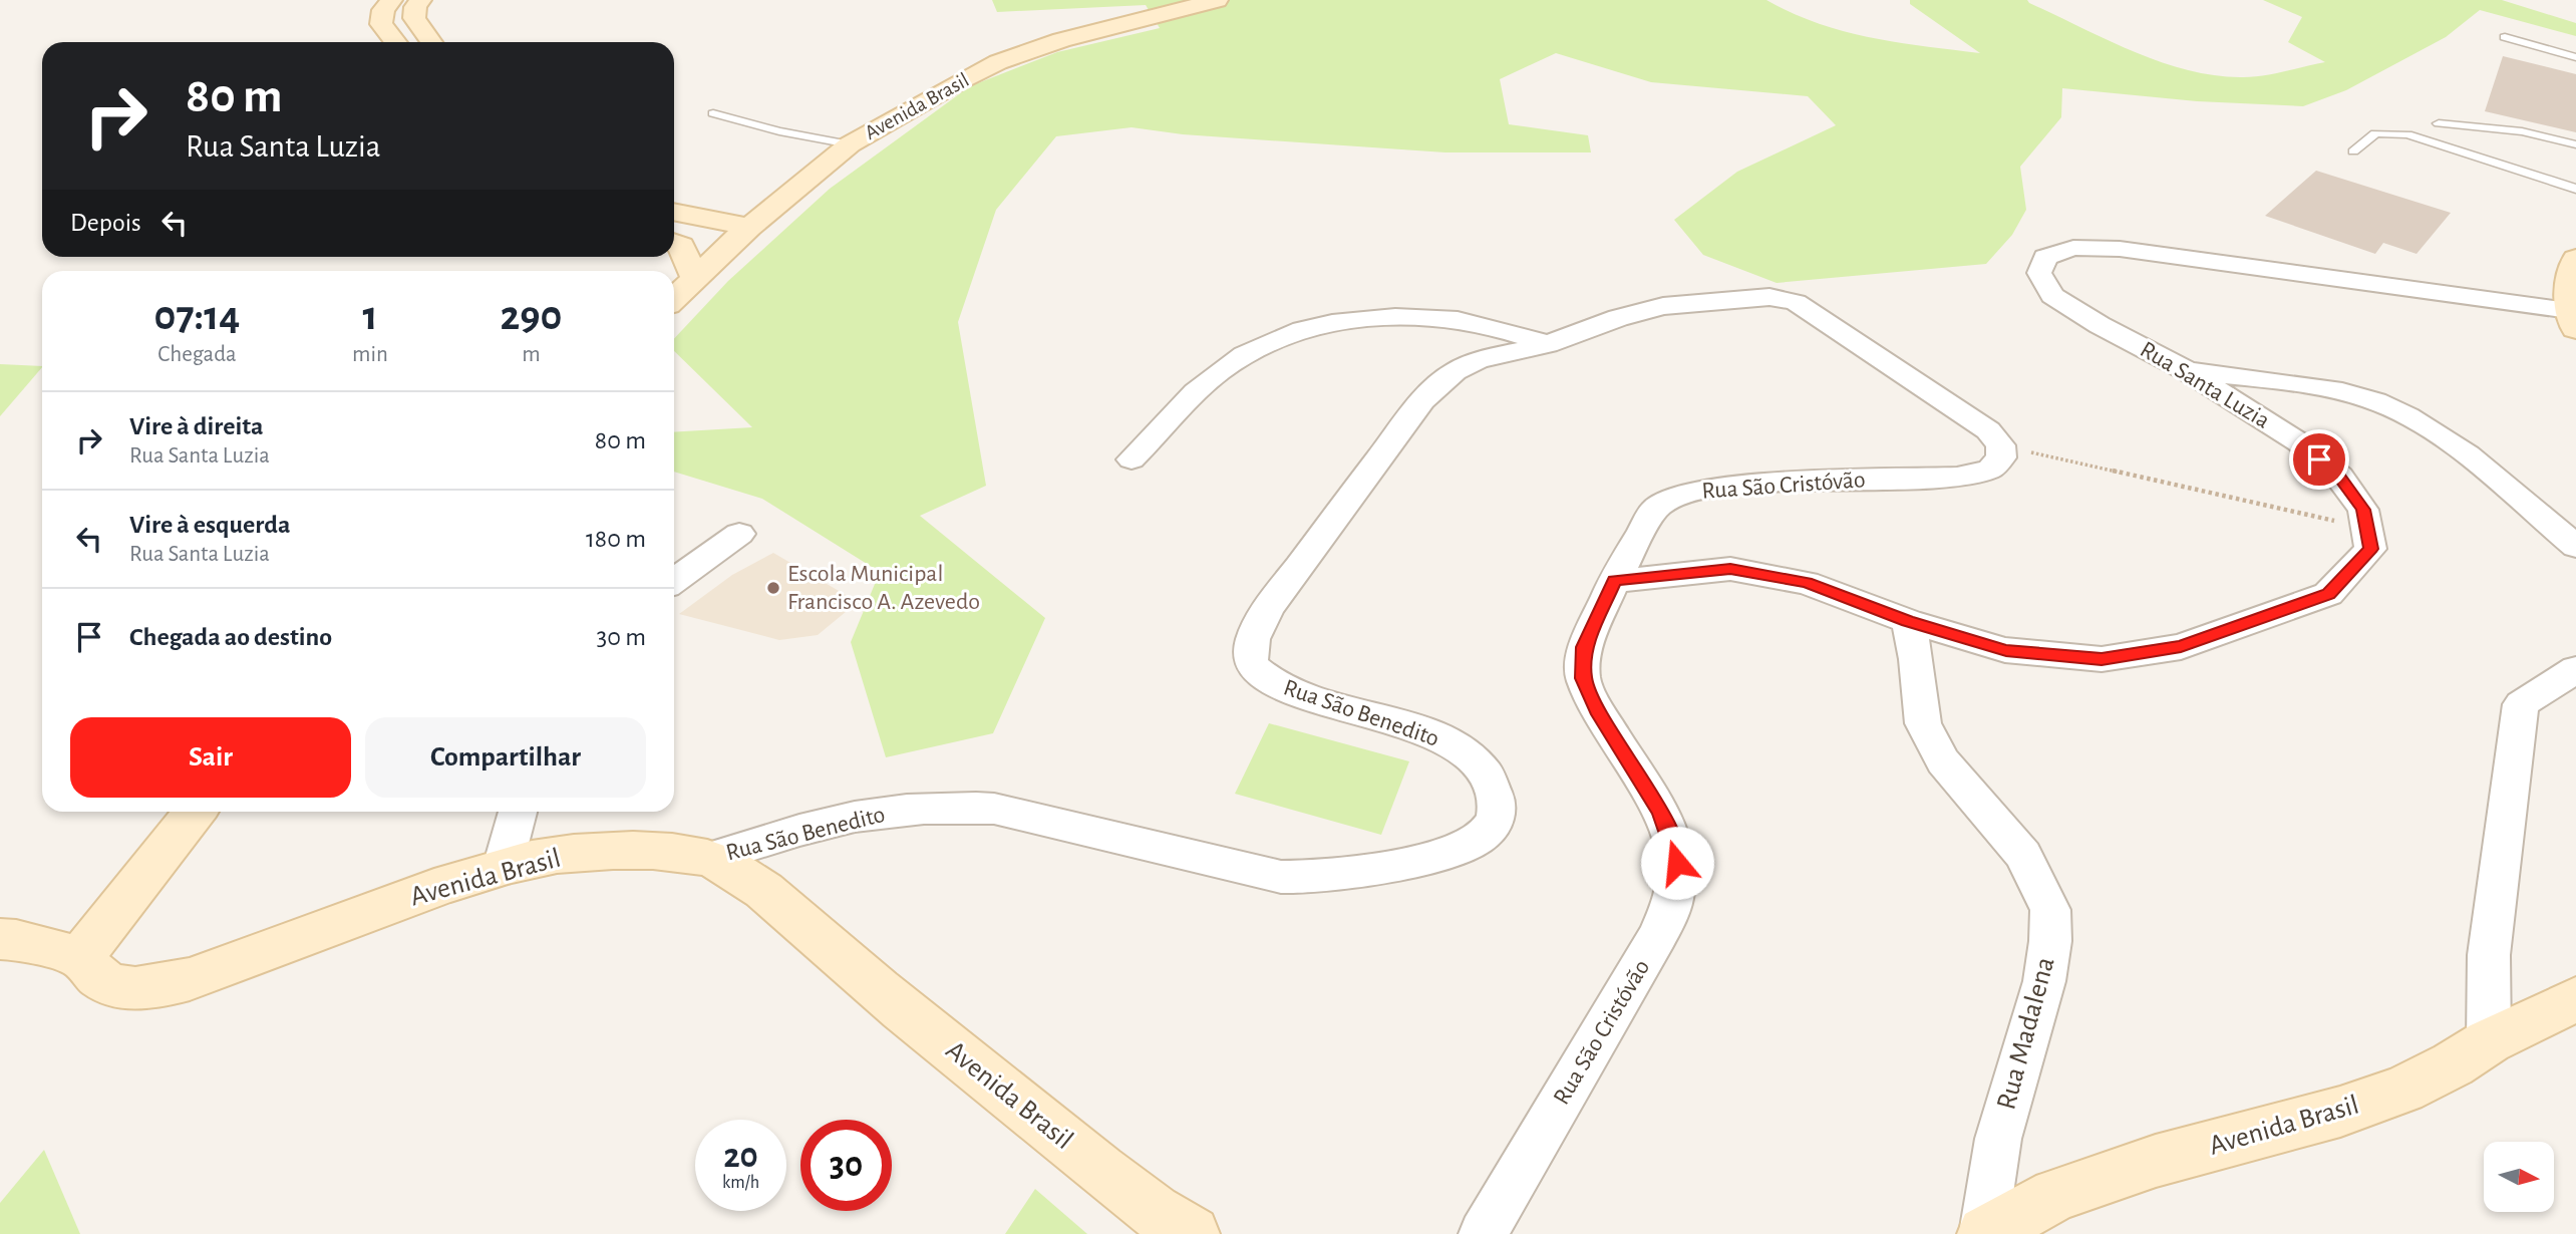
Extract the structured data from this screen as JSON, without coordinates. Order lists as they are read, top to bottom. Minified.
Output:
{"streets":{"street":["Avenida Brasil","Rua Santa Luzia","Rua São Cristóvão","Rua São Benedito","Rua Madalena"]},"crossings":[["Avenida Brasil","Rua São Benedito"],["Avenida Brasil","Rua Madalena"],["Rua São Cristóvão","Rua São Benedito"]],"places":["Escola Municipal Francisco A. Azevedo"],"north":"right","page":{"turn":["80 m","Rua Santa Luzia"],"then":"Depois","eta":["07:14","Chegada","1","min","290","m"],"list":[{"name":"Vire à direita","note":"Rua Santa Luzia","value":"80 m"},{"name":"Vire à esquerda","note":"Rua Santa Luzia","value":"180 m"},{"name":"Chegada ao destino","value":"30 m"}],"buttons":["Sair","Compartilhar"],"speed":"20 km/h","limit":"30"}}
